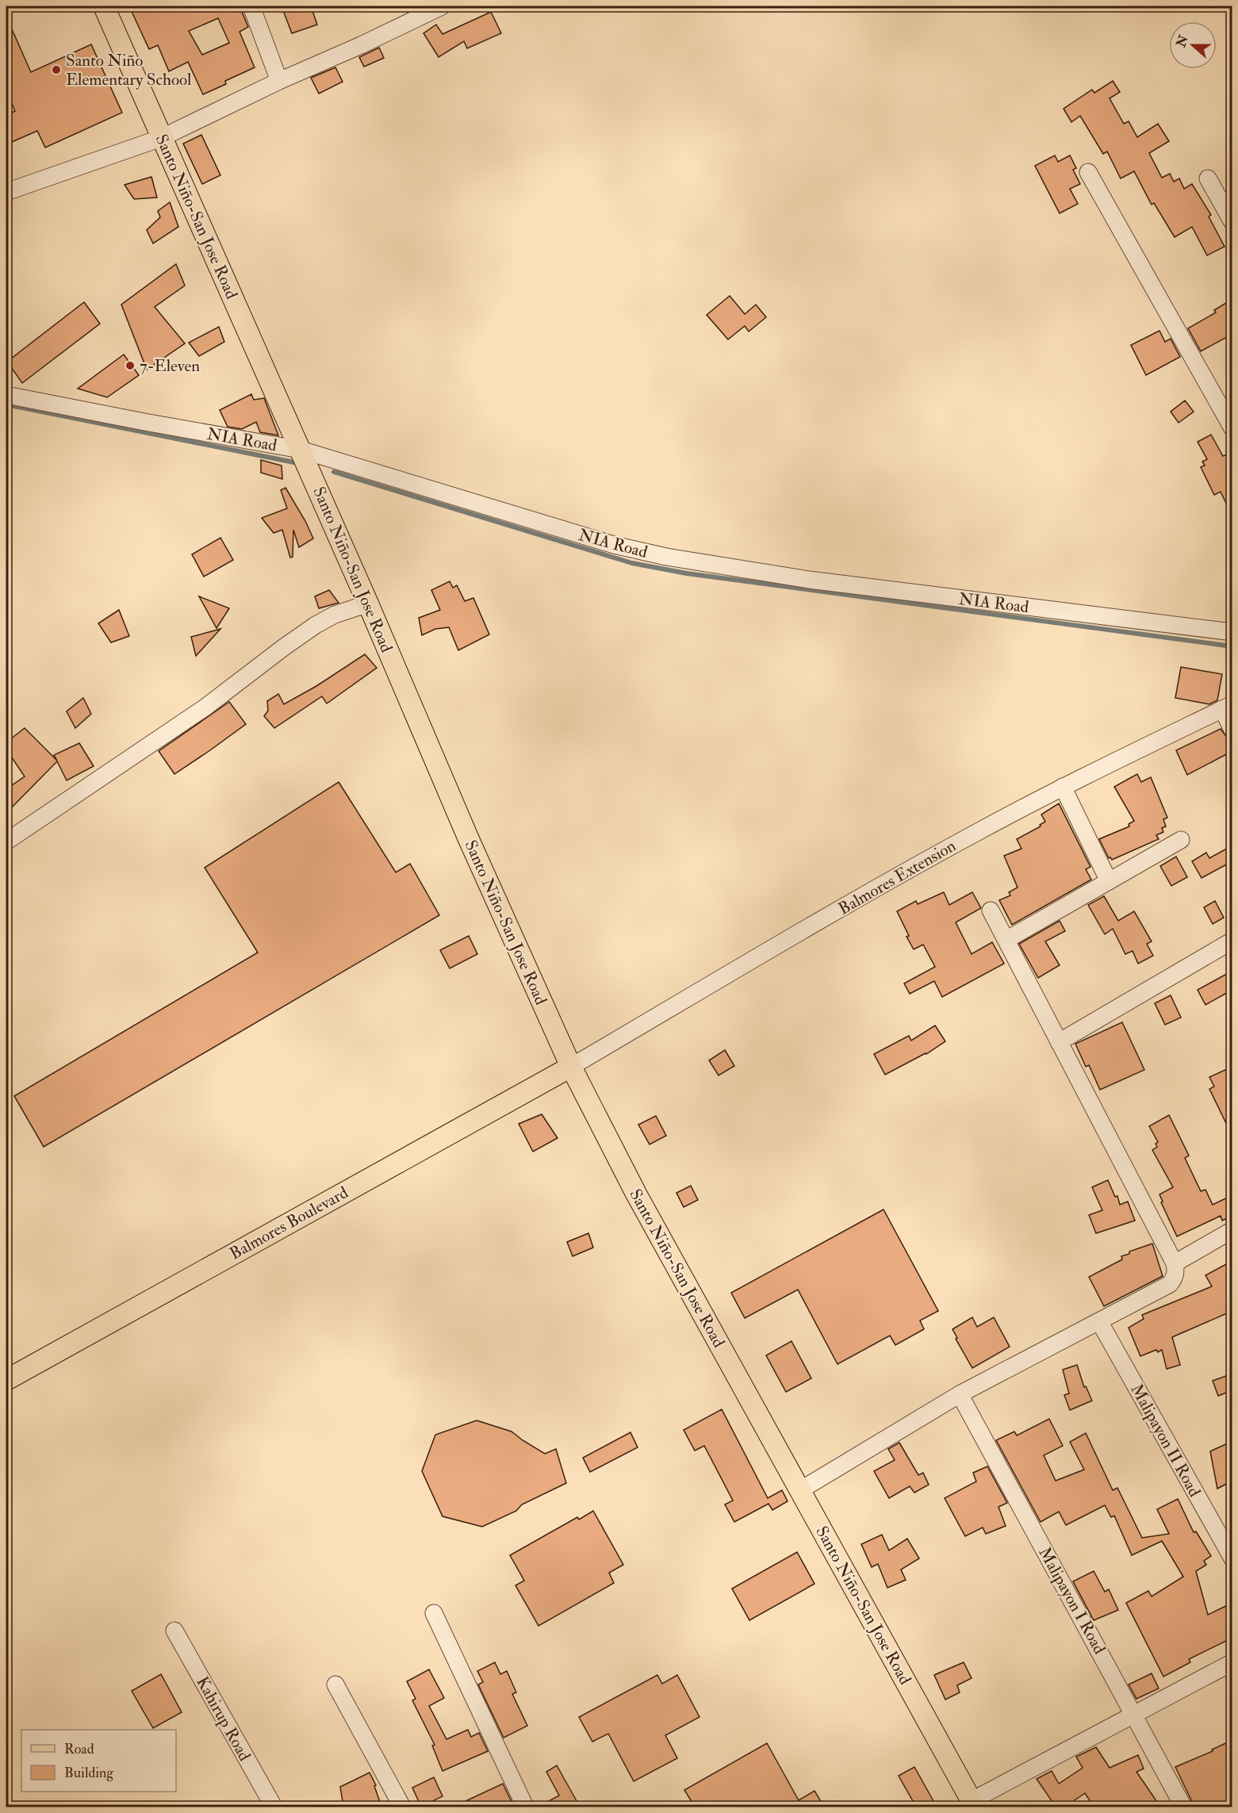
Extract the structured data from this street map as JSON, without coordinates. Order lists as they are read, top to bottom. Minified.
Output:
{"streets":{"main road":["Santo Niño-San Jose Road","Balmores Boulevard"],"street":["NIA Road","Balmores Extension","Malipayon II Road","Malipayon I Road","Kahirup Road"]},"crossings":[["Santo Niño-San Jose Road","NIA Road"],["Santo Niño-San Jose Road","Balmores Extension"],["Santo Niño-San Jose Road","Balmores Boulevard"],["Balmores Extension","Balmores Boulevard"]],"places":["Santo Niño Elementary School","7-Eleven"],"legend":["Road","Building"],"north":"left"}
